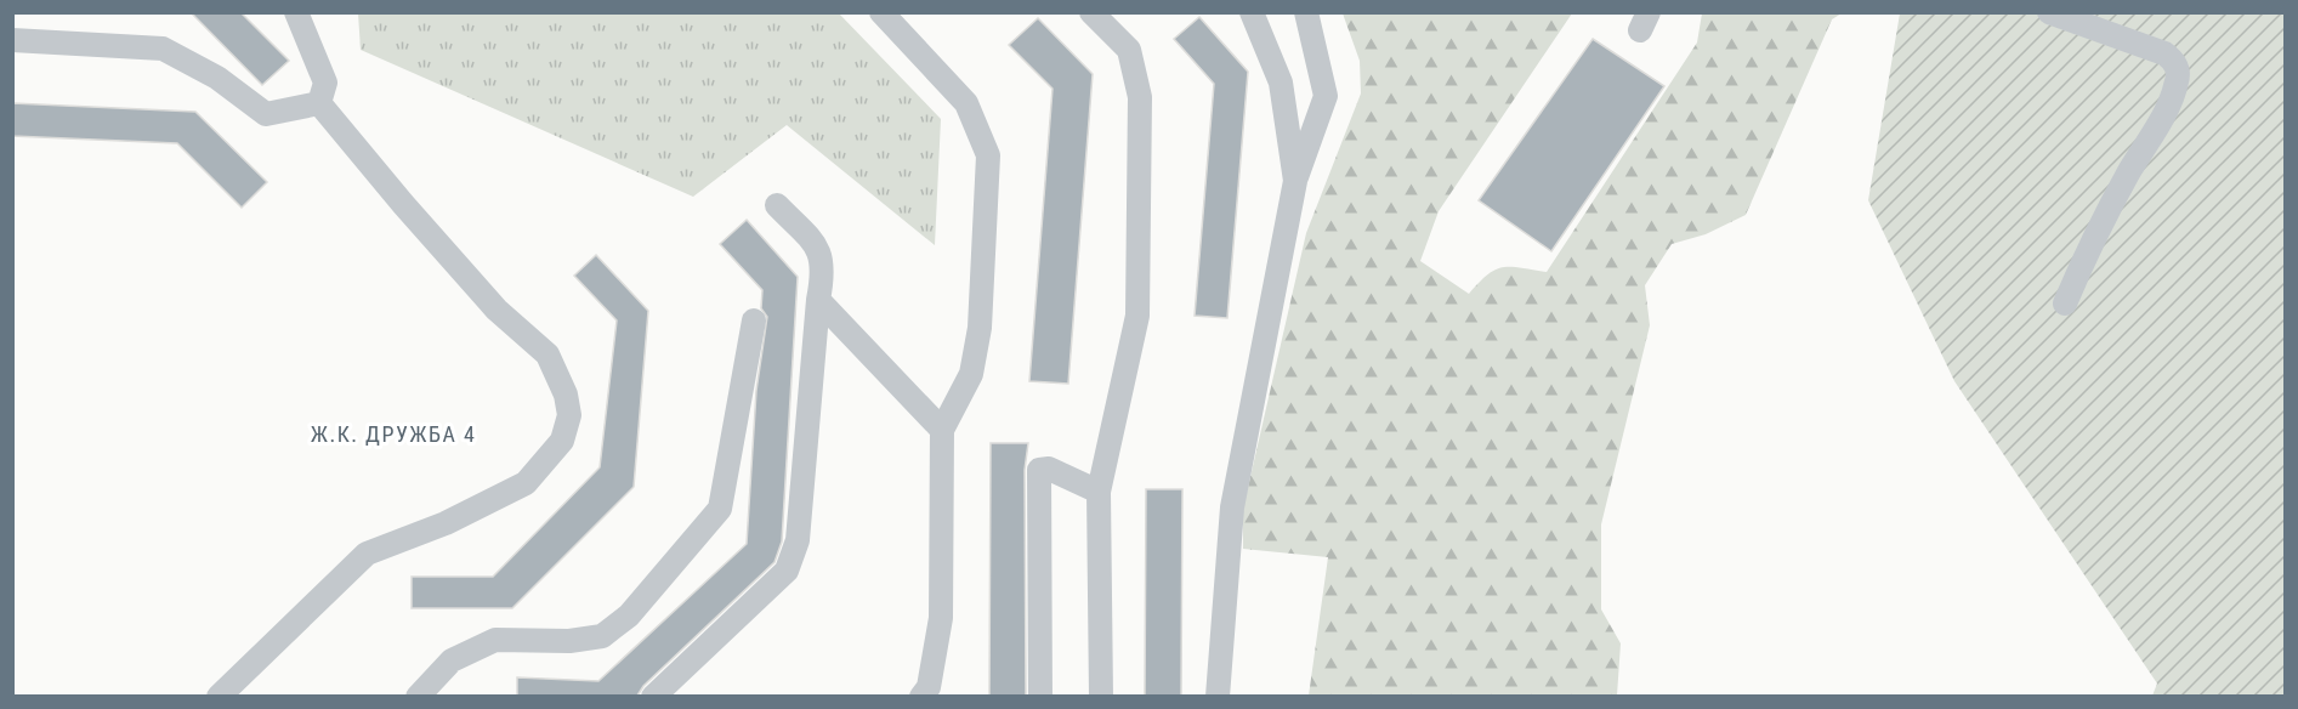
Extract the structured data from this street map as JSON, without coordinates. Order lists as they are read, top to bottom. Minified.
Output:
{"districts":["Ж.К. ДРУЖБА 4"]}
